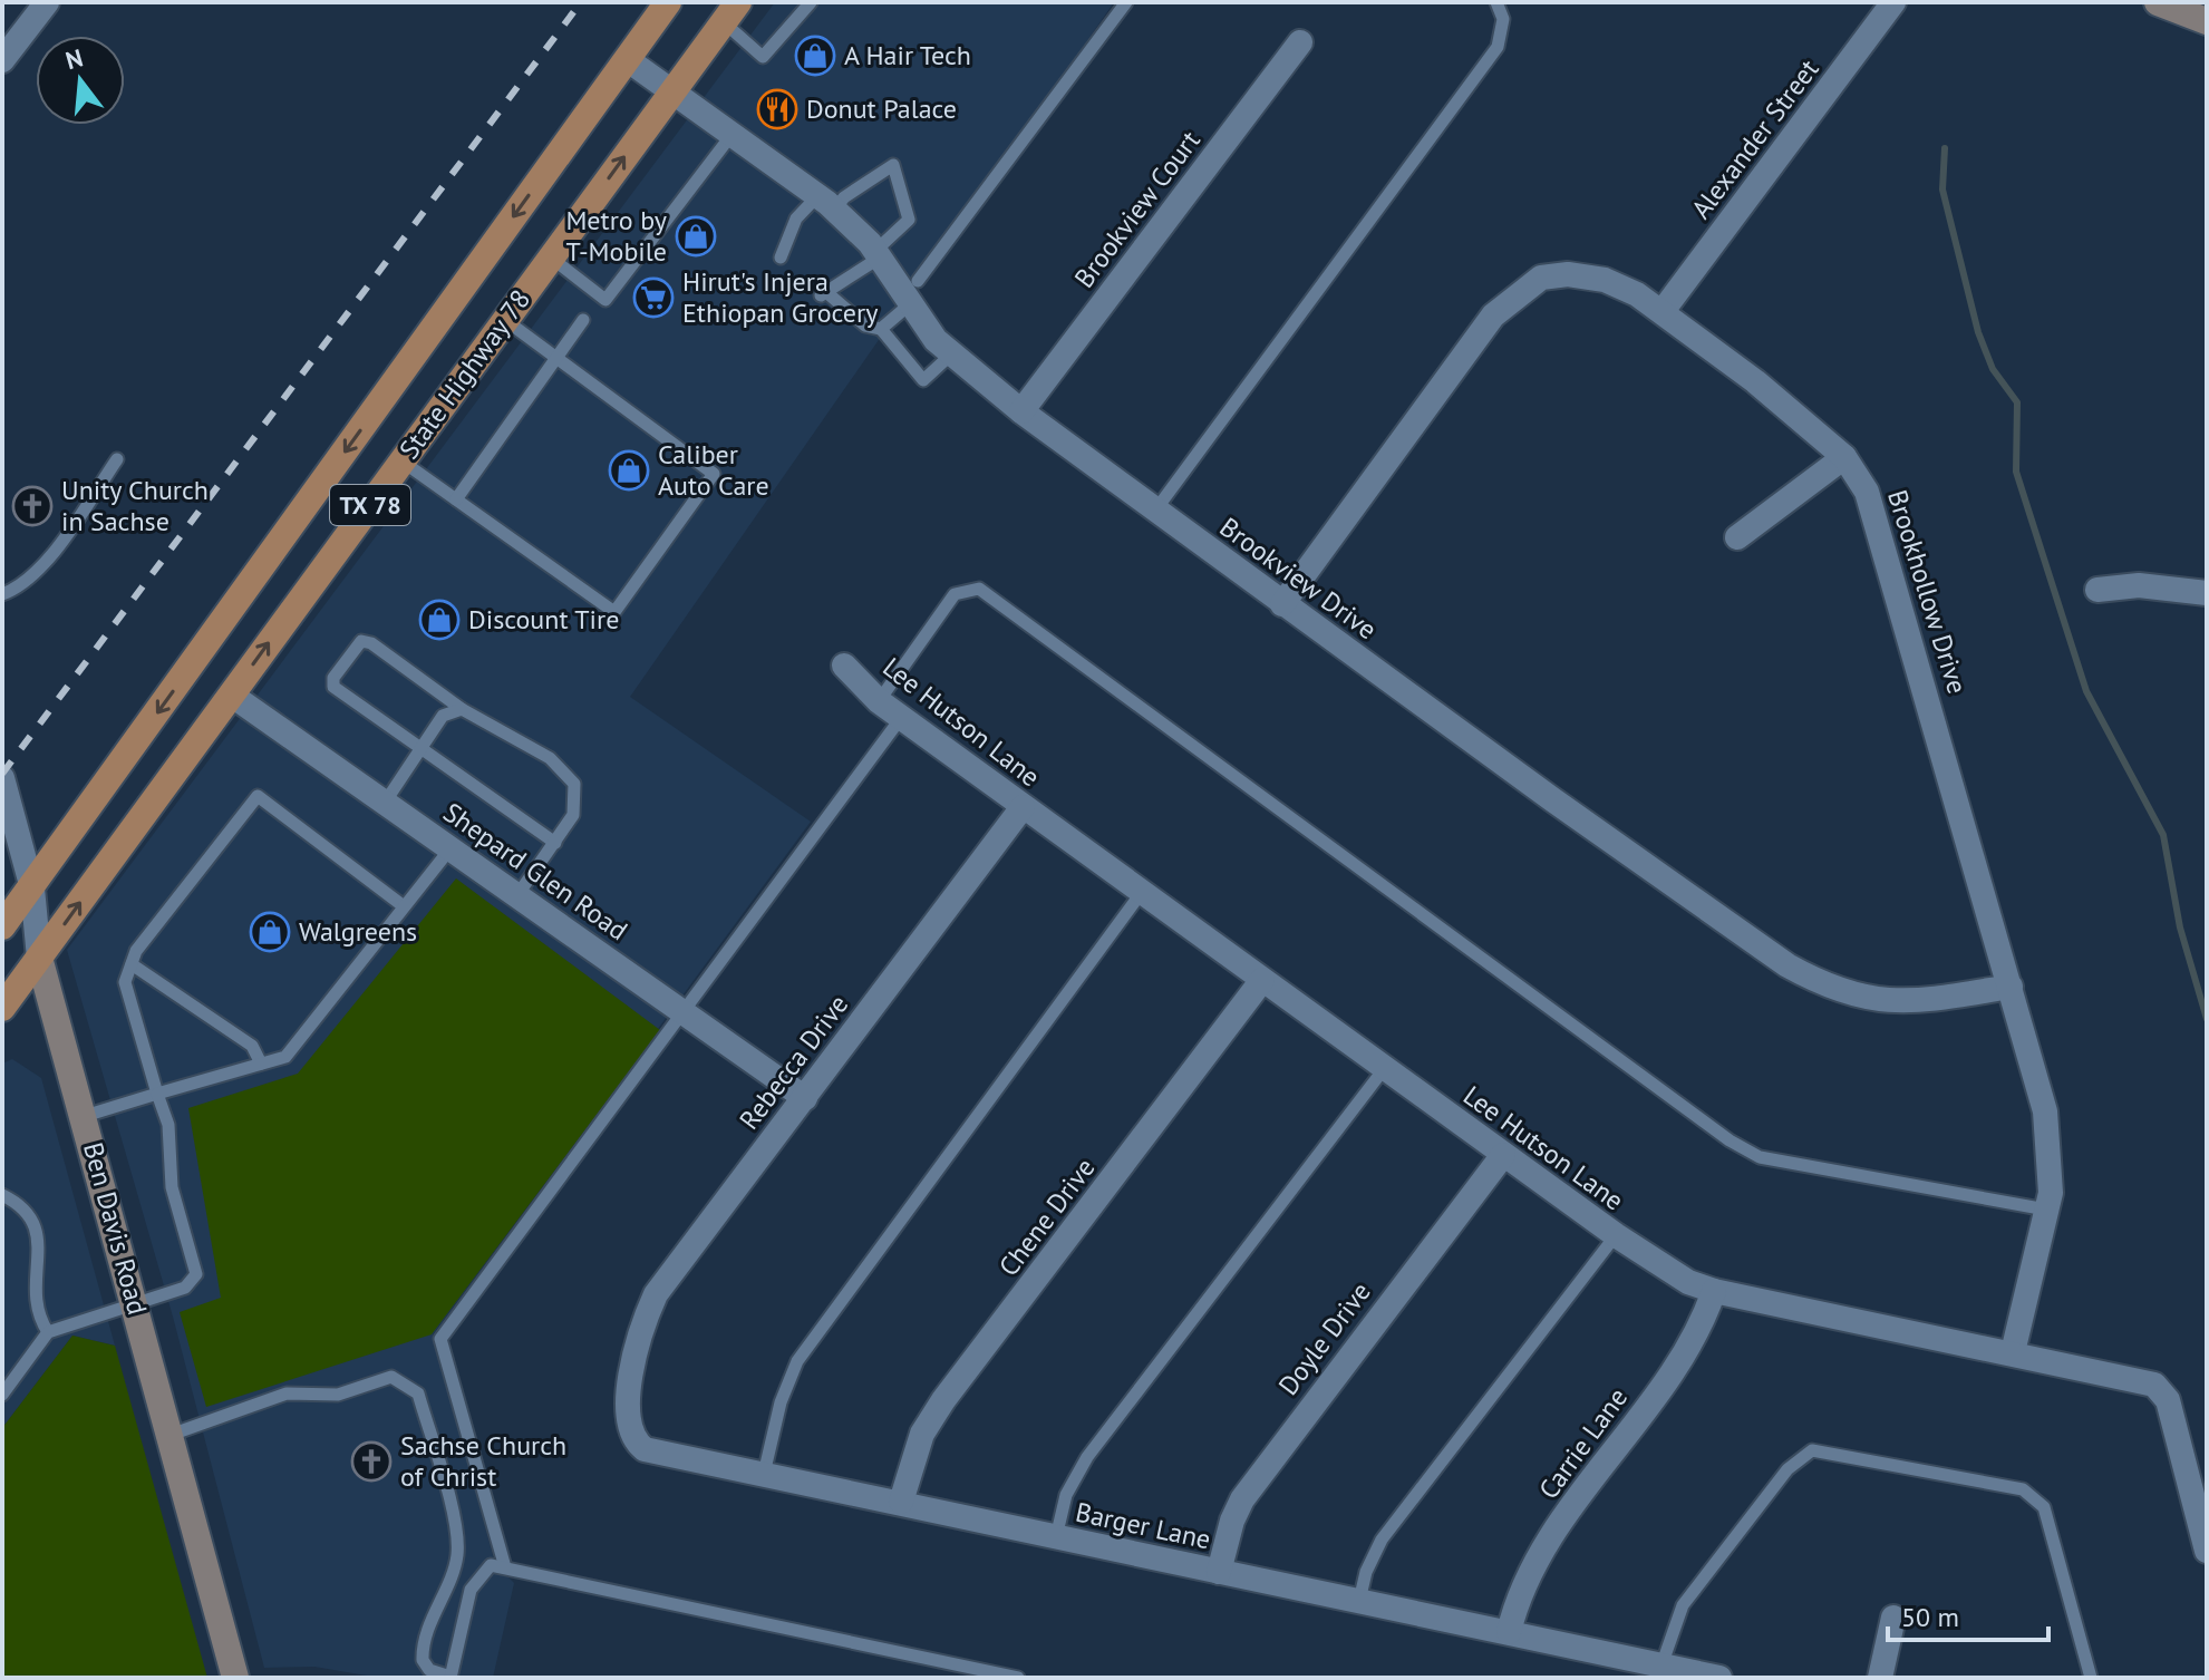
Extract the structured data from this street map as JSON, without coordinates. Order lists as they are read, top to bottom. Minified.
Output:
{"streets":{"main road":["State Highway 78","TX 78"],"street":["Alexander Street","Brookview Court","Brookview Drive","Brookhollow Drive","Lee Hutson Lane","Shepard Glen Road","Rebecca Drive","Chene Drive","Ben Davis Road","Doyle Drive","Carrie Lane","Barger Lane"]},"crossings":[["Alexander Street","Brookhollow Drive"],["Brookview Court","Brookview Drive"],["State Highway 78","Brookview Drive"],["State Highway 78","Shepard Glen Road"],["State Highway 78","Ben Davis Road"],["Brookview Drive","Brookhollow Drive"],["Brookhollow Drive","Lee Hutson Lane"],["Lee Hutson Lane","Rebecca Drive"],["Lee Hutson Lane","Chene Drive"],["Lee Hutson Lane","Doyle Drive"],["Lee Hutson Lane","Carrie Lane"],["Shepard Glen Road","Rebecca Drive"],["Rebecca Drive","Barger Lane"],["Chene Drive","Barger Lane"],["Doyle Drive","Barger Lane"],["Carrie Lane","Barger Lane"]],"places":{"shop":["A Hair Tech","Metro by T-Mobile","Caliber Auto Care","Discount Tire","Walgreens"],"restaurant":["Donut Palace"],"supermarket":["Hirut's Injera Ethiopan Grocery"],"church":["Unity Church in Sachse","Sachse Church of Christ"]},"scale_bar":"50 m","north":"top"}
